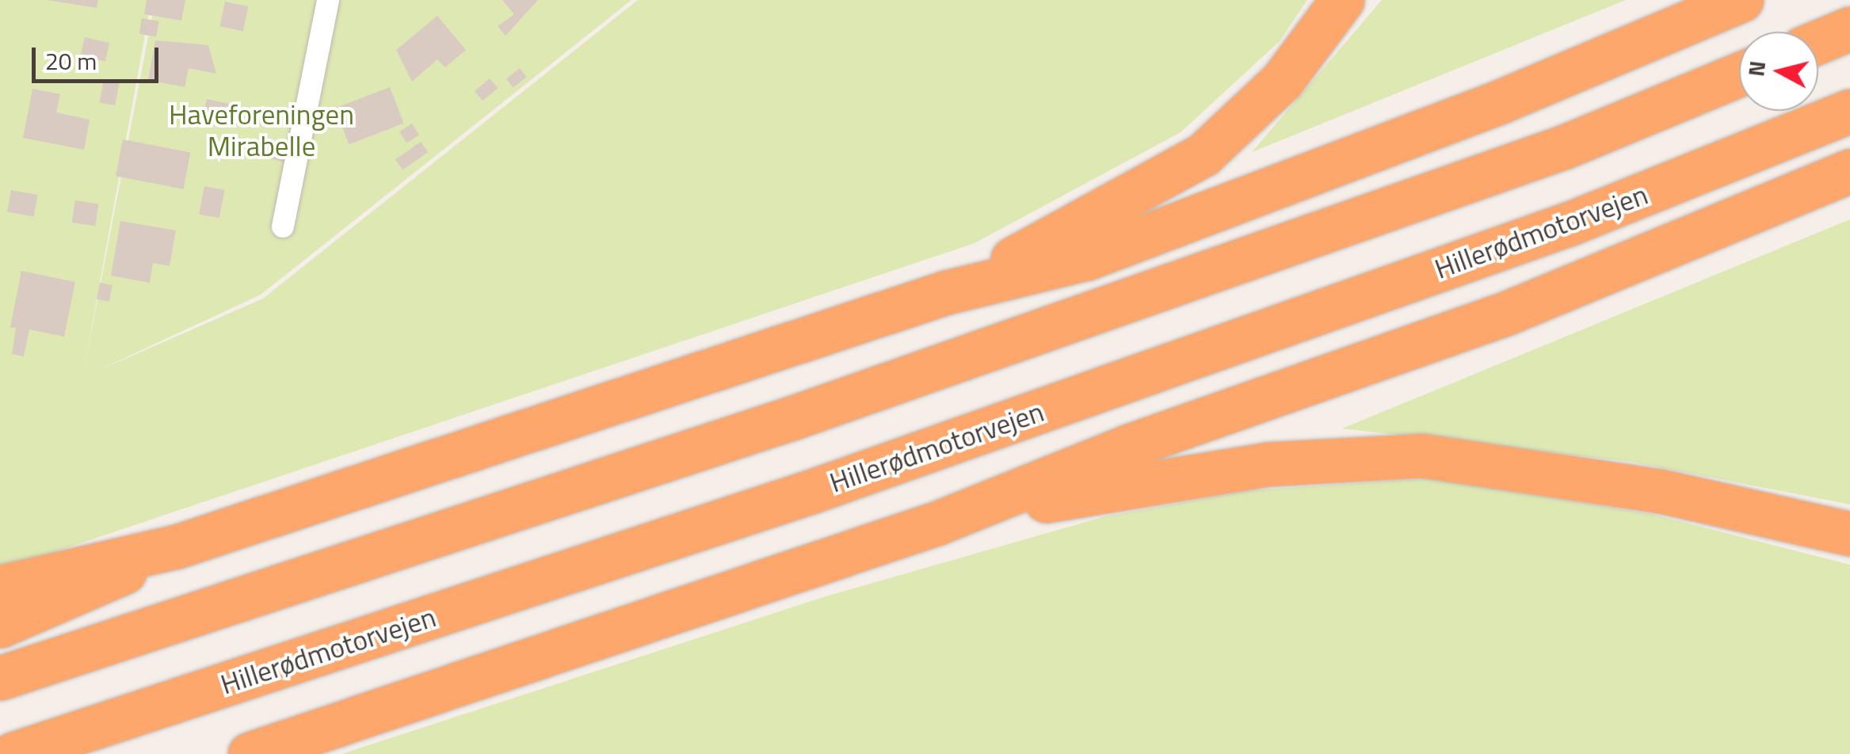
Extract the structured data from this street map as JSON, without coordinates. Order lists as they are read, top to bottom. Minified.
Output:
{"streets":{"highway":["Hillerødmotorvejen"]},"parks":["Haveforeningen Mirabelle"],"scale_bar":"20 m","north":"left"}
